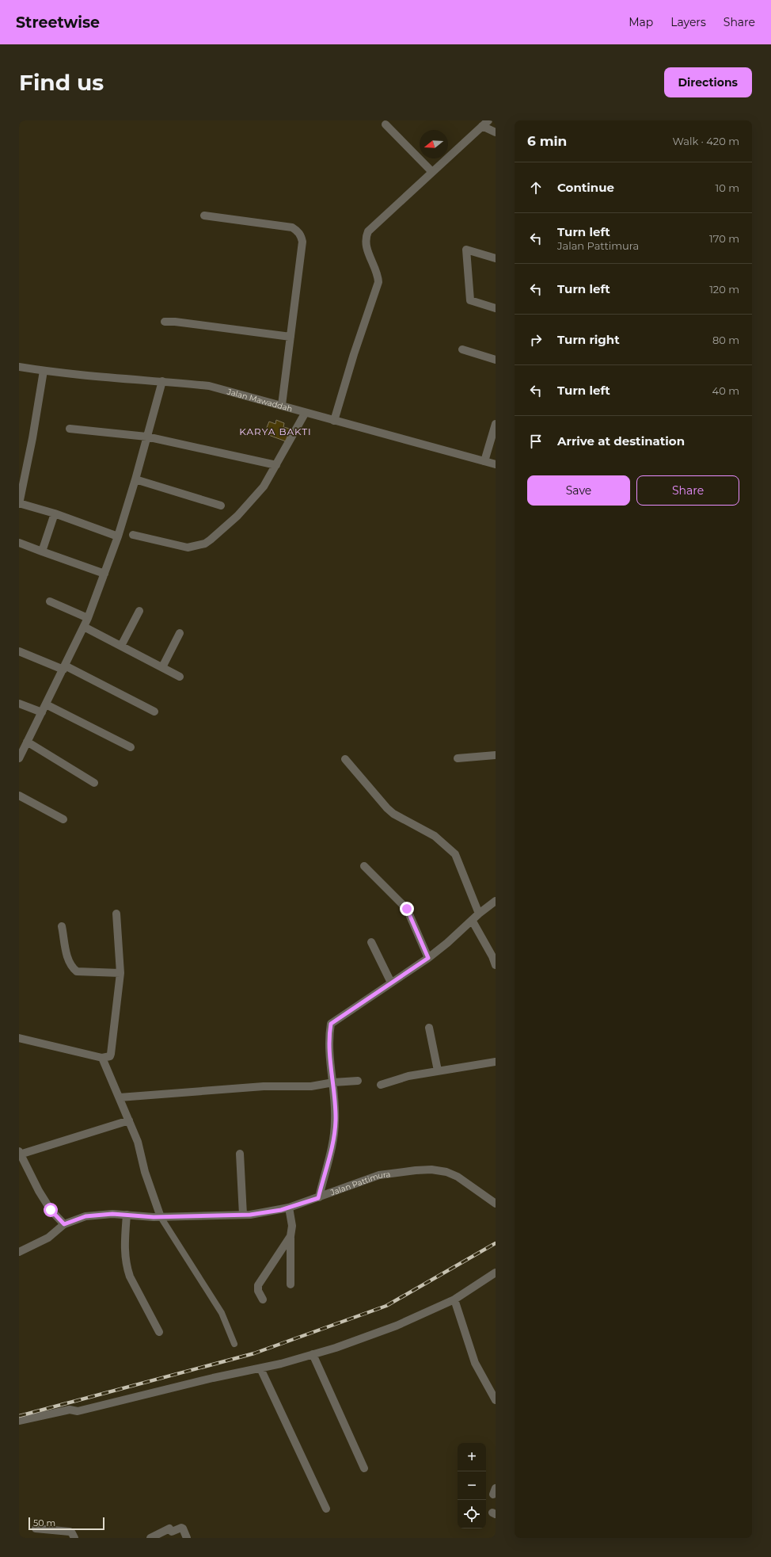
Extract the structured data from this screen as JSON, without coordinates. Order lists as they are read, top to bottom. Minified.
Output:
{"streets":{"street":["Jalan Mawaddah","Jalan Pattimura"]},"districts":["KARYA BAKTI"],"scale_bar":"50 m","north":"left","page":{"header":"Streetwise","nav":["Map","Layers","Share"],"buttons":["Directions",["Save","Share"]],"title":"Find us","heading":["6 min","Walk · 420 m"],"list":[["Continue","10 m"],["Turn left","Jalan Pattimura","170 m"],["Turn left","120 m"],["Turn right","80 m"],["Turn left","40 m"],"Arrive at destination"],"map_buttons":["+","−"],"scale":"50 m"}}
